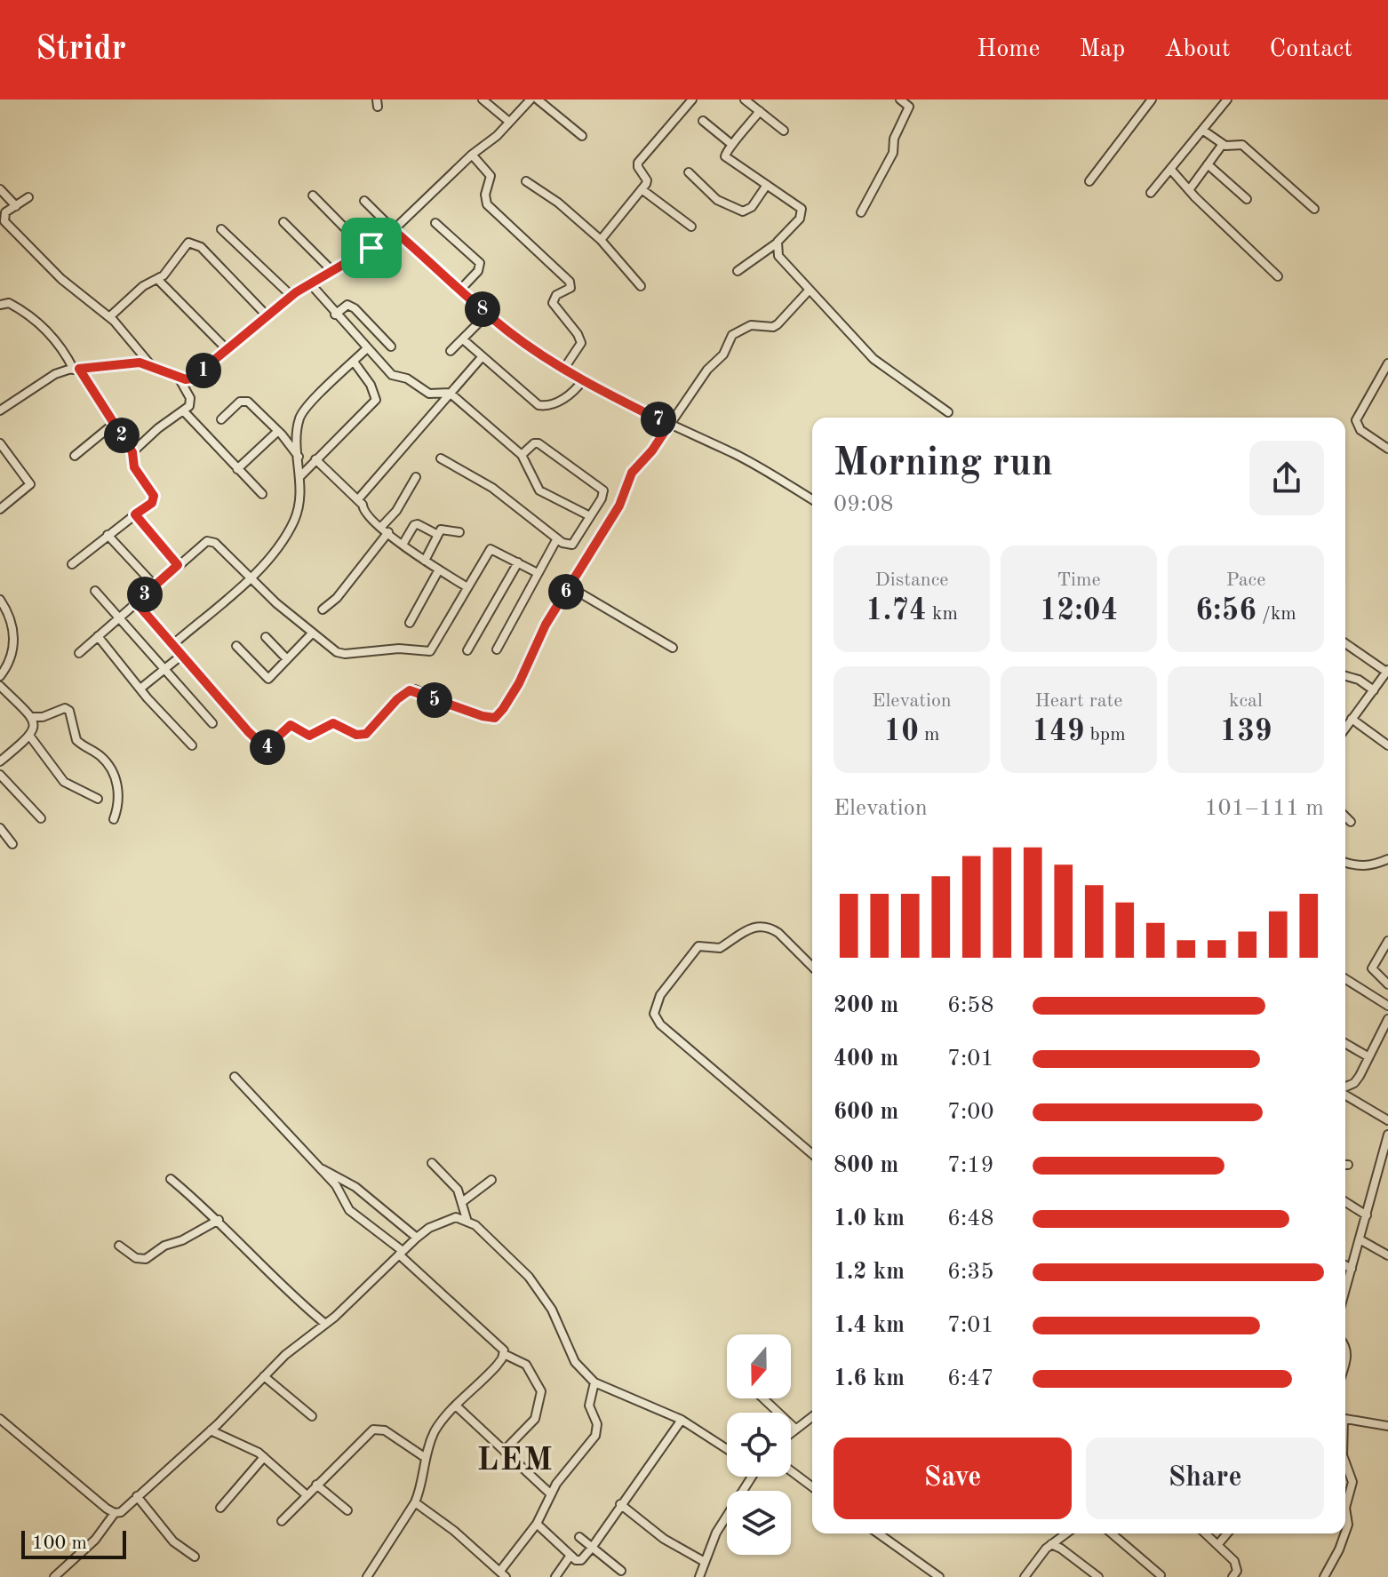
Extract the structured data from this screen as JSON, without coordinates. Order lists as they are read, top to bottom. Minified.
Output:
{"districts":["LEM"],"scale_bar":"100 m","north":"bottom","page":{"header":"Stridr","nav":["Home","Map","About","Contact"],"pins":["8","1","7","2","6","3","5","4"],"heading":["Morning run","09:08"],"stats":[["Distance","1.74 km"],["Time","12:04"],["Pace","6:56 /km"],["Elevation","10 m"],["Heart rate","149 bpm"],["kcal","139"]],"chart":["Elevation","101–111 m"],"list":[{"name":"200 m","note":"6:58"},{"name":"400 m","note":"7:01"},{"name":"600 m","note":"7:00"},{"name":"800 m","note":"7:19"},{"name":"1.0 km","note":"6:48"},{"name":"1.2 km","note":"6:35"},{"name":"1.4 km","note":"7:01"},{"name":"1.6 km","note":"6:47"}],"buttons":["Save","Share"],"scale":"100 m"}}
